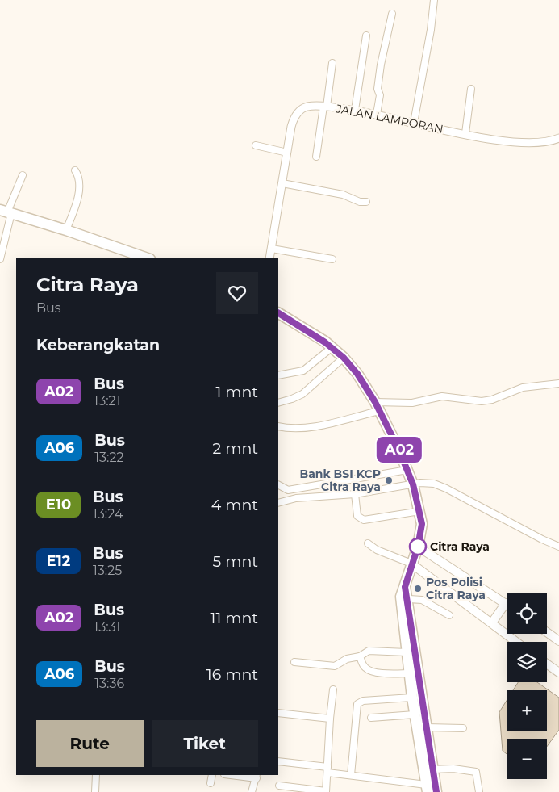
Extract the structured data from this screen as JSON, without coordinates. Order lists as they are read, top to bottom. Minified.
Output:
{"streets":{"street":["JALAN LAMPORAN"]},"places":["Bank BSI KCP Citra Raya","Citra Raya","Pos Polisi Citra Raya"],"lines":["bus line A02"],"page":{"on_map":"A02","heading":[["Citra Raya","Bus"],"Keberangkatan"],"list":[{"mark":"A02","name":"Bus","note":"13:21","value":"1 mnt"},{"mark":"A06","name":"Bus","note":"13:22","value":"2 mnt"},{"mark":"E10","name":"Bus","note":"13:24","value":"4 mnt"},{"mark":"E12","name":"Bus","note":"13:25","value":"5 mnt"},{"mark":"A02","name":"Bus","note":"13:31","value":"11 mnt"},{"mark":"A06","name":"Bus","note":"13:36","value":"16 mnt"}],"map_buttons":["+","−"],"buttons":["Rute","Tiket"]}}
